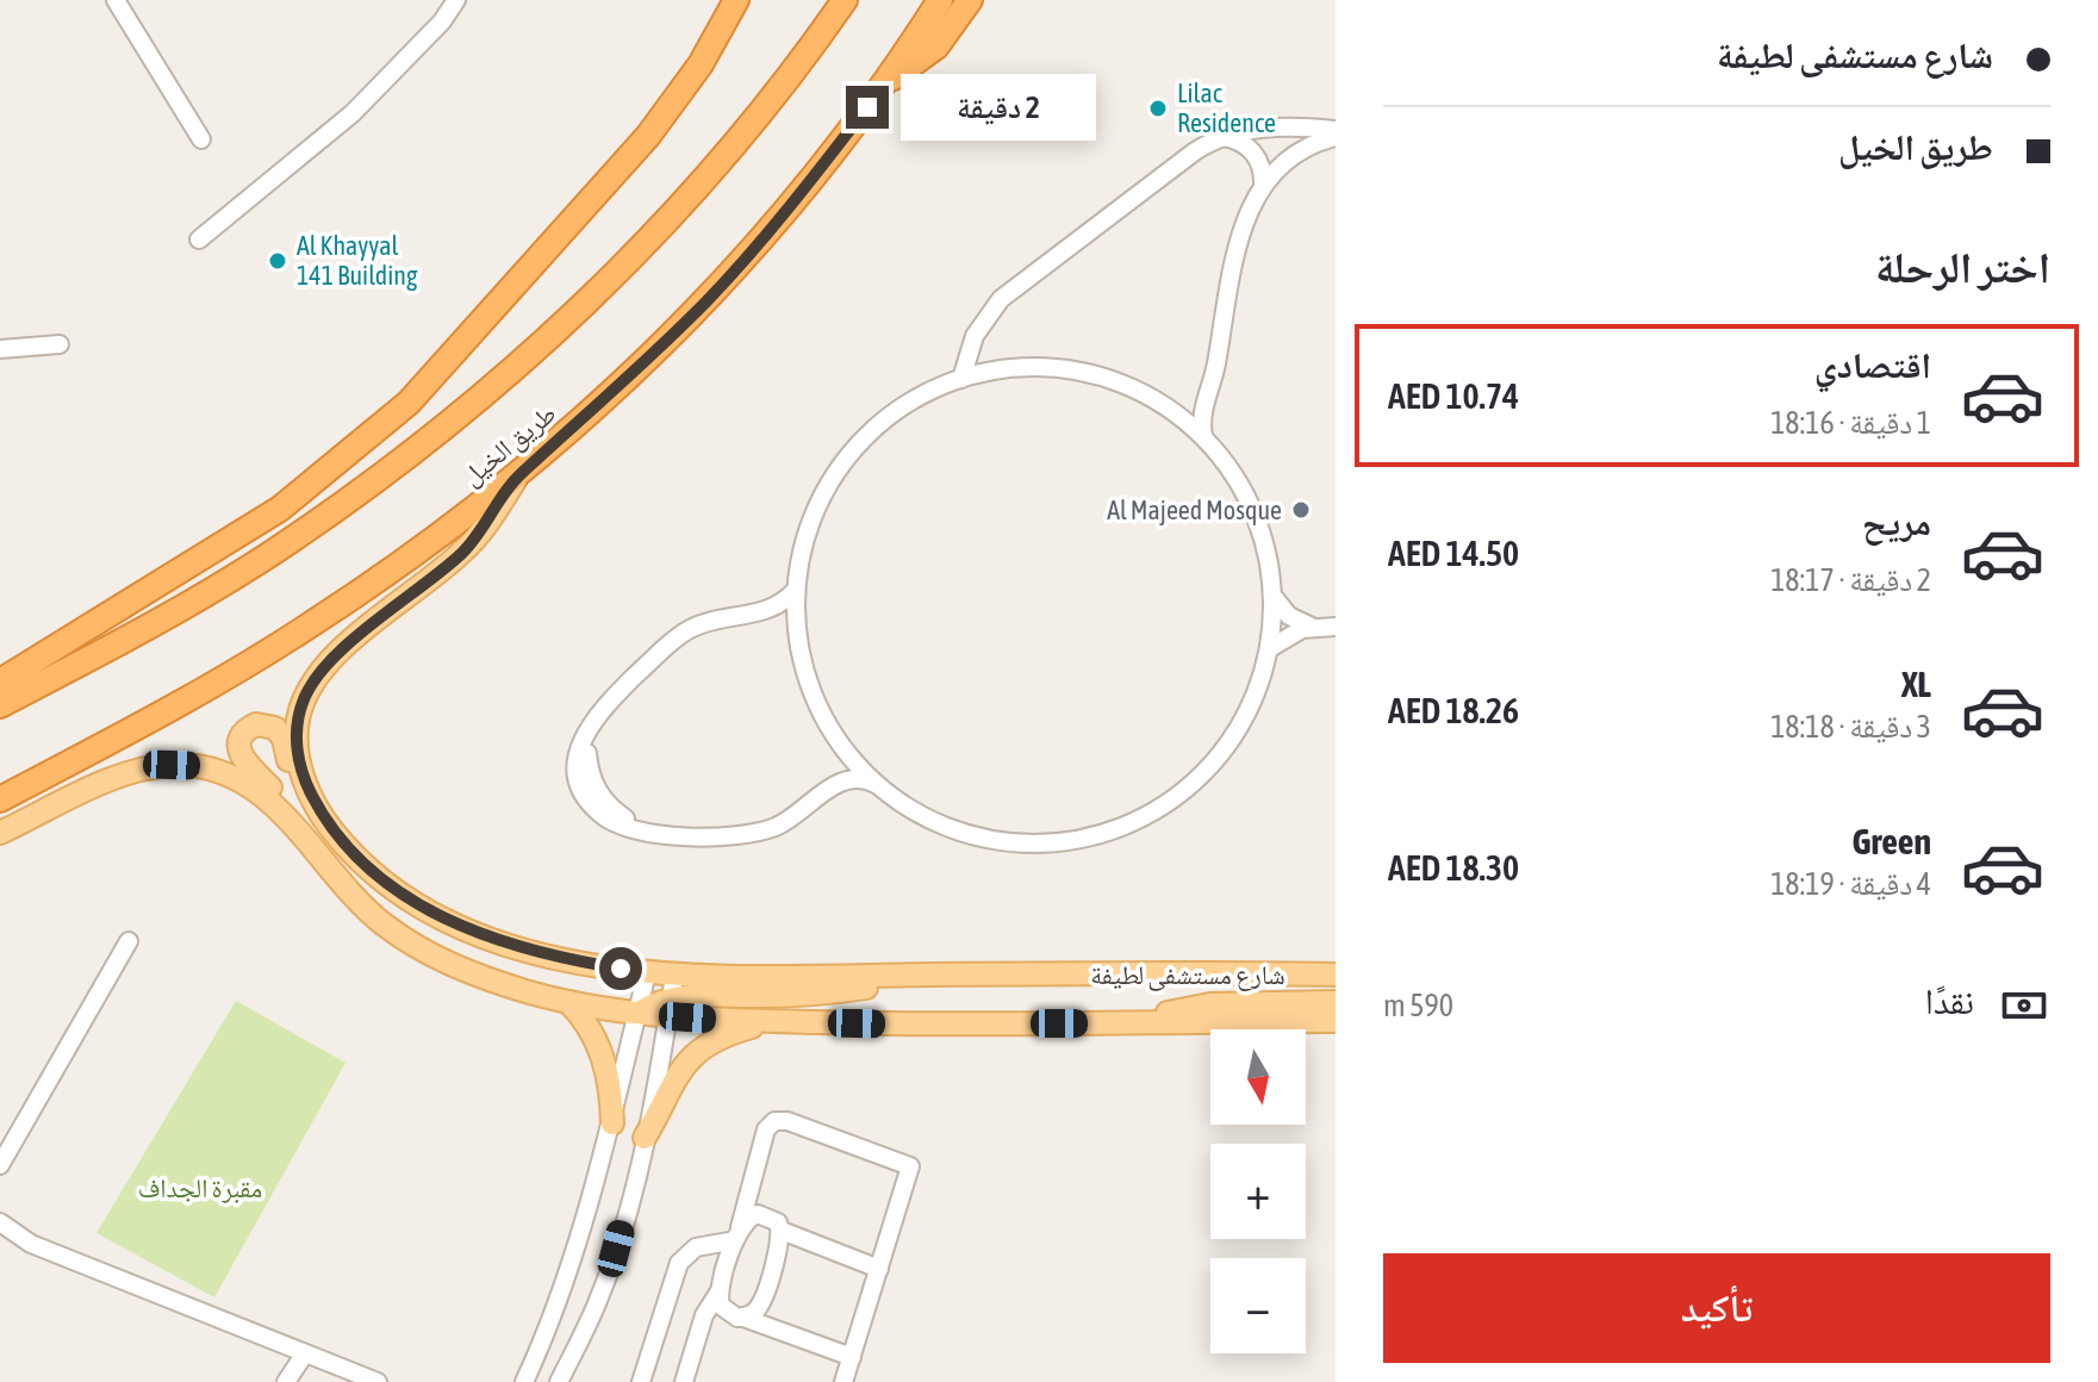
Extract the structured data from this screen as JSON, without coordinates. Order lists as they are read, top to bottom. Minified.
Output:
{"streets":{"highway":["طريق الخيل"],"main road":["شارع مستشفى لطيفة"]},"crossings":[["طريق الخيل","شارع مستشفى لطيفة"]],"parks":["مقبرة الجداف"],"places":["Lilac Residence","Al Khayyal 141 Building","Al Majeed Mosque"],"north":"bottom","page":{"banner":["شارع مستشفى لطيفة","طريق الخيل"],"bubble":"2 دقيقة","heading":"اختر الرحلة","list":[{"name":"اقتصادي","note":"1 دقيقة · 18:16","value":"AED 10.74"},{"name":"مريح","note":"2 دقيقة · 18:17","value":"AED 14.50"},{"name":"XL","note":"3 دقيقة · 18:18","value":"AED 18.26"},{"name":"Green","note":"4 دقيقة · 18:19","value":"AED 18.30"}],"pay":["نقدًا","590 m"],"map_buttons":["+","−"],"buttons":"تأكيد"}}
